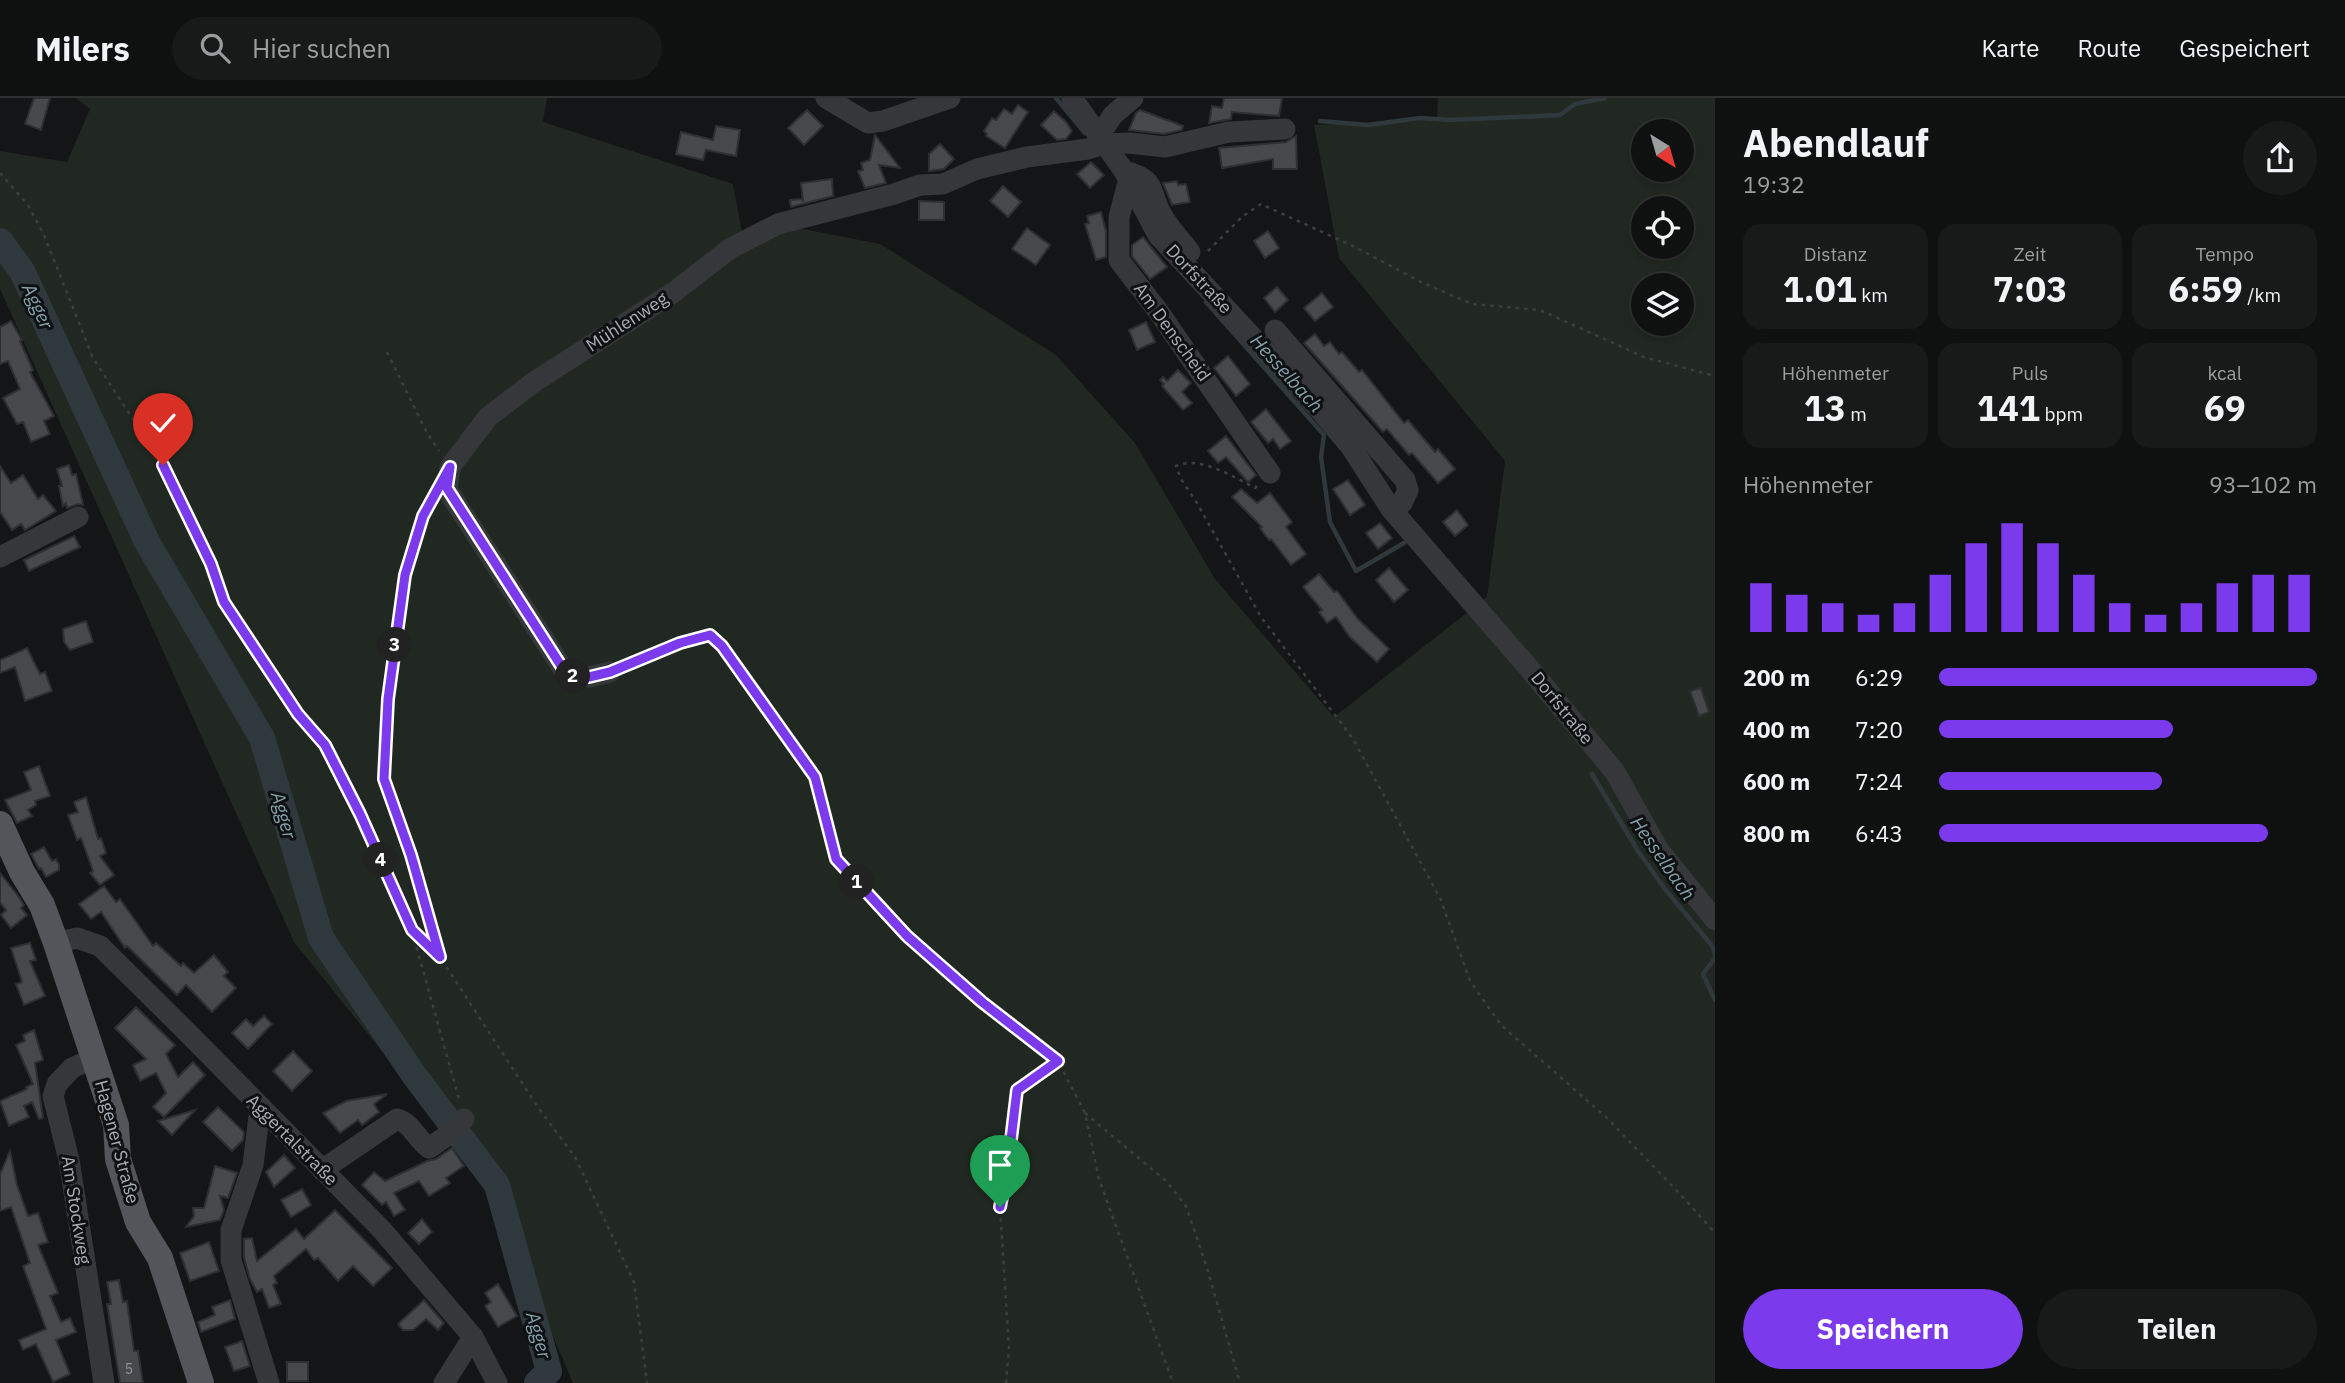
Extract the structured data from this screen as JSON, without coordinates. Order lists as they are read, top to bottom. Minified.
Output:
{"streets":{"main road":["Hagener Straße"],"street":["Dorfstraße","Mühlenweg","Am Denscheid","Aggertalstraße","Am Stockweg"]},"crossings":[["Dorfstraße","Mühlenweg"],["Dorfstraße","Am Denscheid"],["Aggertalstraße","Hagener Straße"],["Hagener Straße","Am Stockweg"]],"water":["Agger","Hesselbach"],"house_numbers":["5"],"north":"bottom right","page":{"header":"Milers","search":"Hier suchen","nav":["Karte","Route","Gespeichert"],"heading":["Abendlauf","19:32"],"stats":[["Distanz","1.01 km"],["Zeit","7:03"],["Tempo","6:59 /km"],["Höhenmeter","13 m"],["Puls","141 bpm"],["kcal","69"]],"chart":["Höhenmeter","93–102 m"],"pins":["3","2","4","1"],"list":[{"name":"200 m","note":"6:29"},{"name":"400 m","note":"7:20"},{"name":"600 m","note":"7:24"},{"name":"800 m","note":"6:43"}],"buttons":["Speichern","Teilen"]}}
